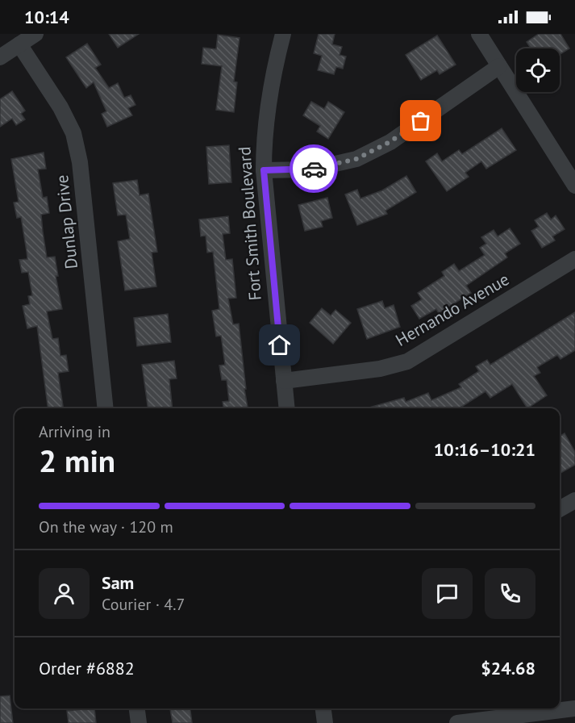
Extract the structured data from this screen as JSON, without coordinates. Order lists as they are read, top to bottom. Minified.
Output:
{"streets":{"street":["Dunlap Drive","Fort Smith Boulevard","Hernando Avenue"]},"crossings":[["Fort Smith Boulevard","Hernando Avenue"]],"page":{"status":"10:14","heading":["2 min","Arriving in","10:16–10:21"],"panel":["Sam","Courier · 4.7","Order #6882","$24.68"],"bar":"On the way · 120 m"}}
